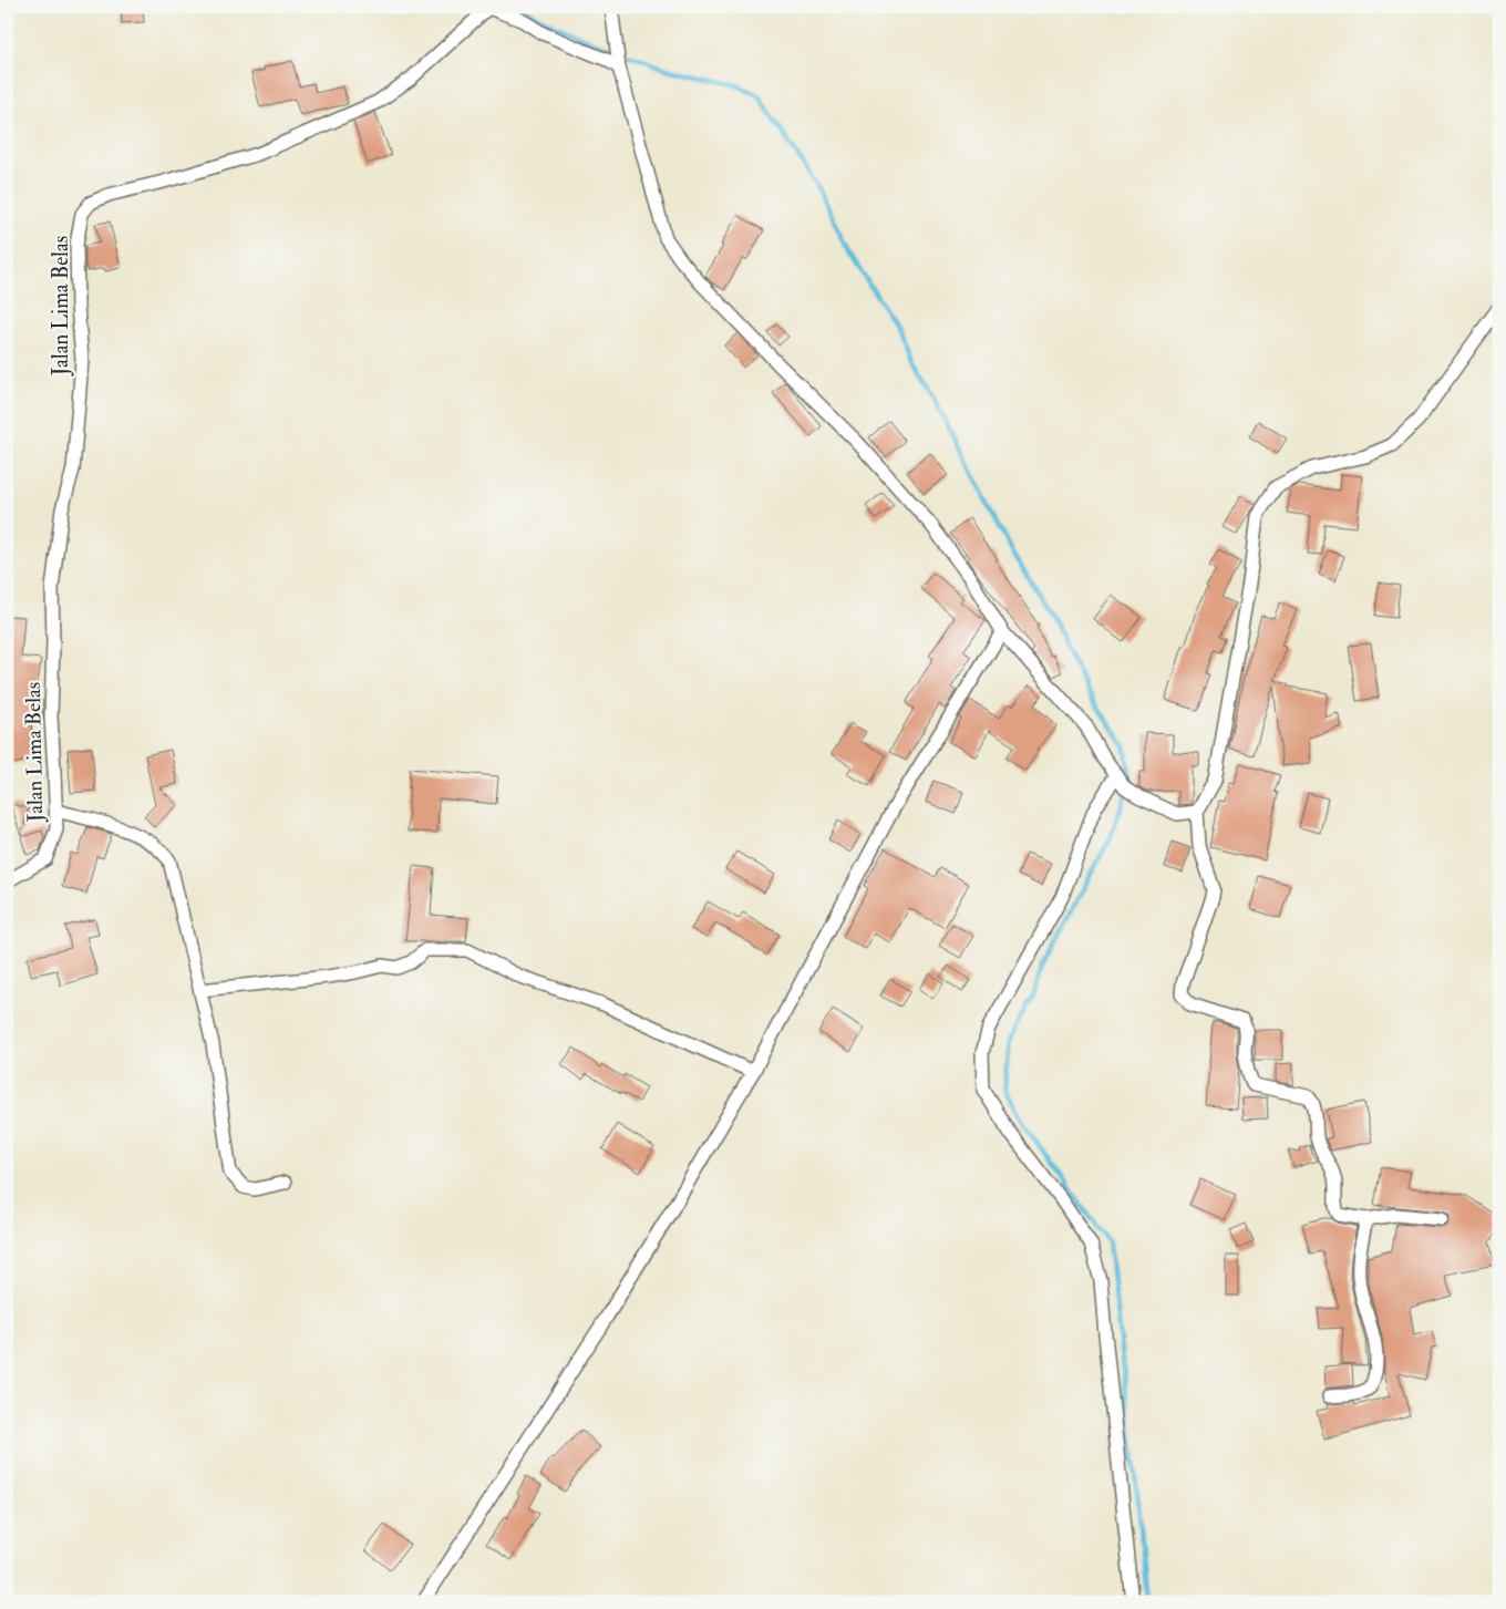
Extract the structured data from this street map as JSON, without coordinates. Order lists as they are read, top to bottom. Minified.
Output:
{"streets":{"street":["Jalan Lima Belas"]}}
